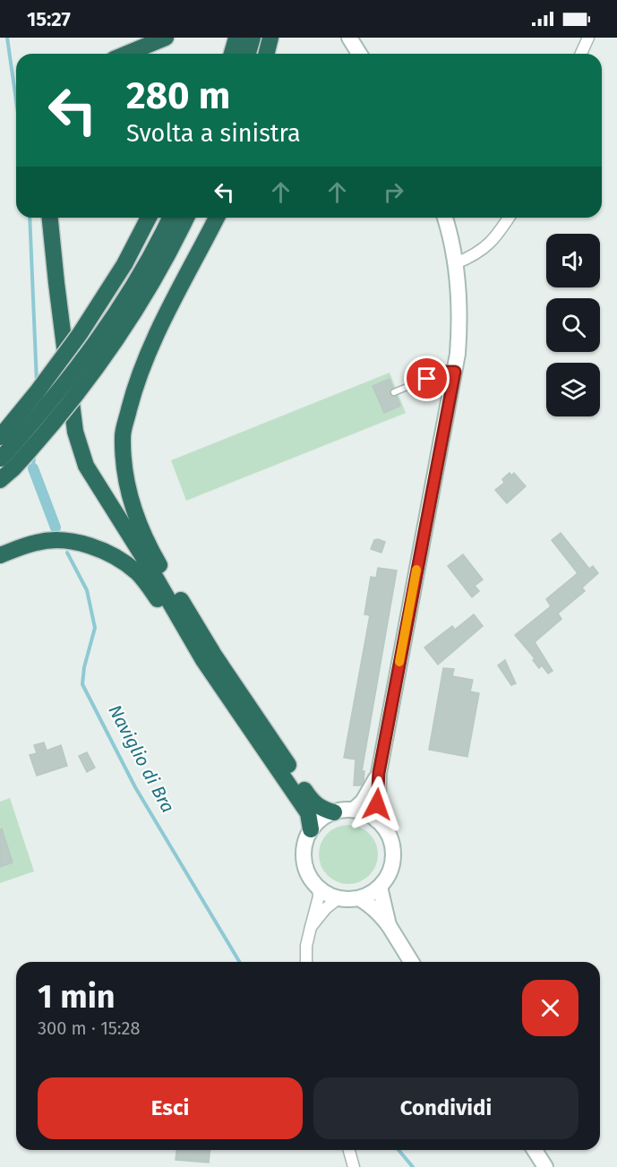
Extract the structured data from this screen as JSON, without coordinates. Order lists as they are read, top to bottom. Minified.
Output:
{"water":["Naviglio di Bra"],"page":{"status":"15:27","turn":["280 m","Svolta a sinistra"],"heading":["1 min","300 m · 15:28"],"buttons":["Esci","Condividi"]}}
